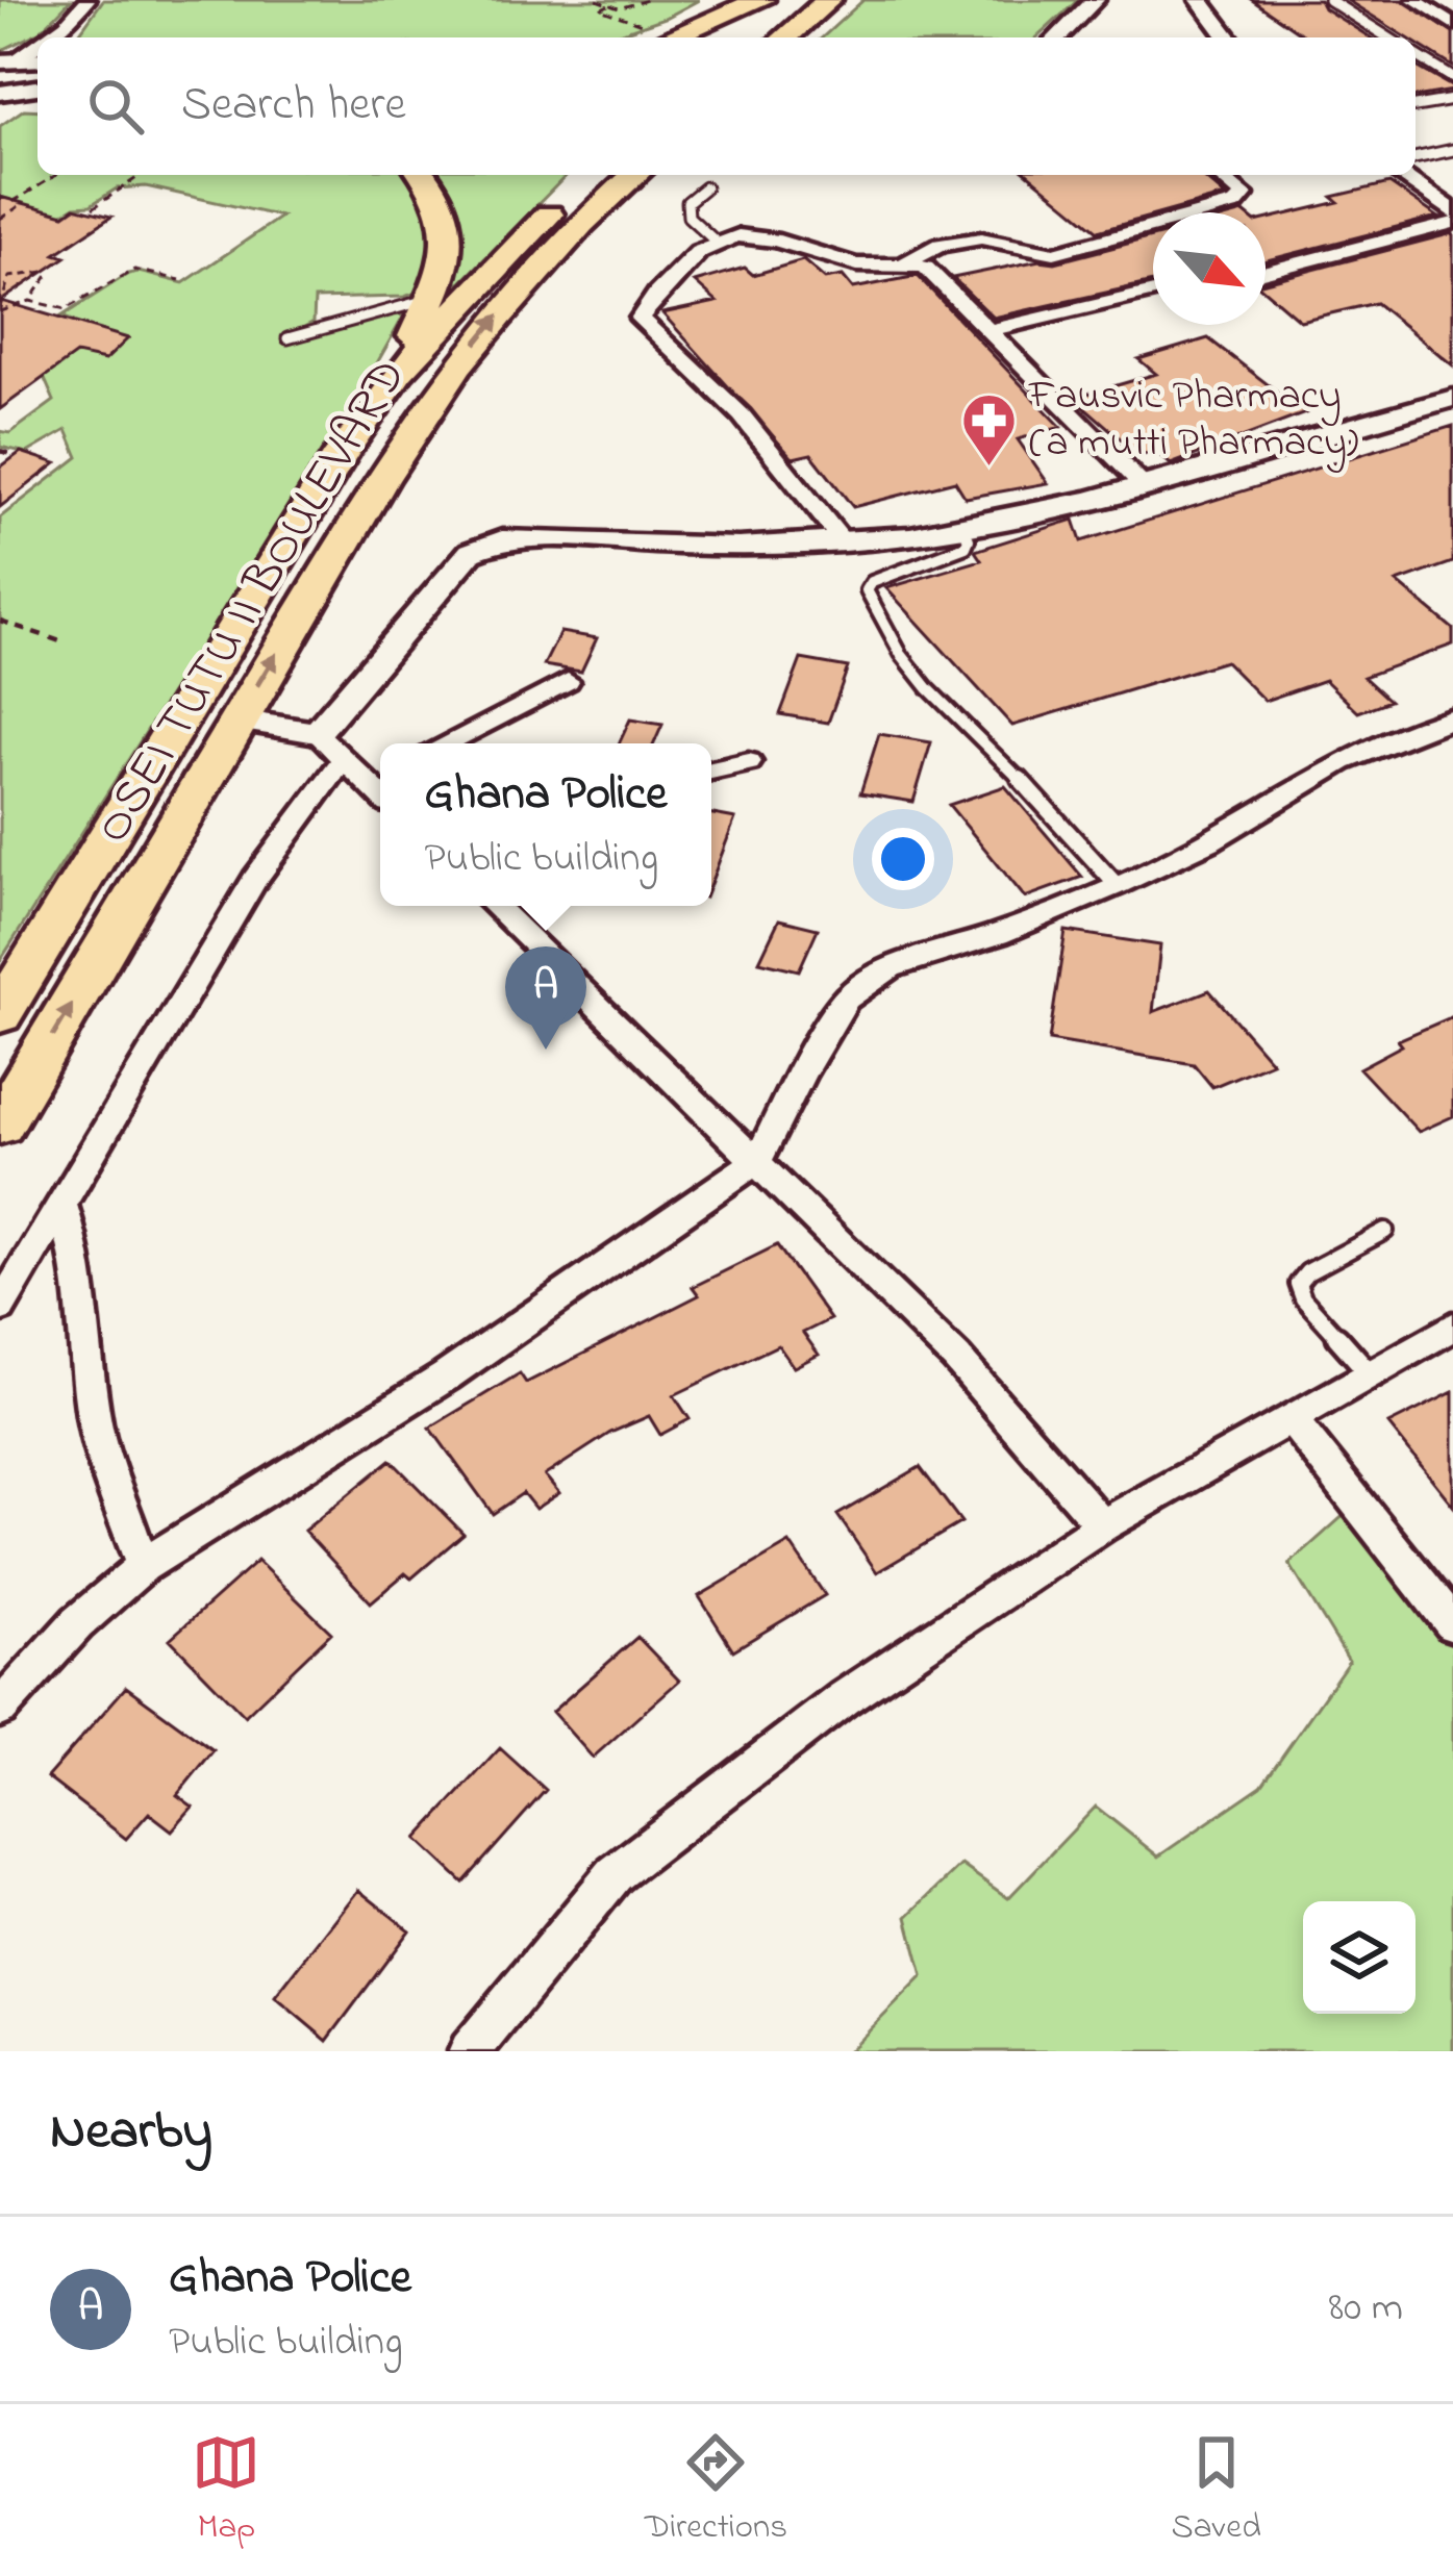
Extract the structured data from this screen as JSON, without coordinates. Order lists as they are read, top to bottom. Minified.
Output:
{"streets":{"highway":["OSEI TUTU II BOULEVARD"]},"places":{"pharmacy":["Fausvic Pharmacy (a mutti Pharmacy)"]},"north":"bottom right","page":{"search":"Search here","popup":["Ghana Police","Public building"],"pins":"A","heading":"Nearby","list":[{"mark":"A","name":"Ghana Police","note":"Public building","value":"80 m"}],"nav":["Map","Directions","Saved"]}}
